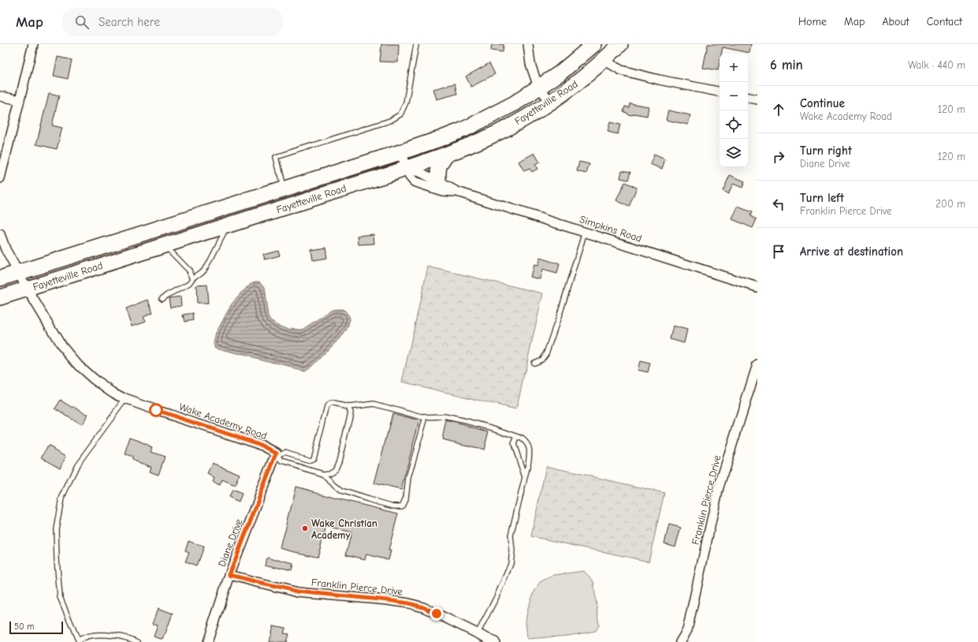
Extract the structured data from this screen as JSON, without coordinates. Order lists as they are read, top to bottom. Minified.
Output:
{"streets":{"highway":["Fayetteville Road"],"street":["Simpkins Road","Wake Academy Road","Franklin Pierce Drive","Diane Drive"]},"crossings":[["Fayetteville Road","Simpkins Road"],["Fayetteville Road","Wake Academy Road"],["Wake Academy Road","Diane Drive"],["Franklin Pierce Drive","Diane Drive"]],"places":["Wake Christian Academy"],"scale_bar":"50 m","page":{"header":"Map","search":"Search here","nav":["Home","Map","About","Contact"],"heading":["6 min","Walk · 440 m"],"map_buttons":["+","−"],"list":[["Continue","Wake Academy Road","120 m"],["Turn right","Diane Drive","120 m"],["Turn left","Franklin Pierce Drive","200 m"],"Arrive at destination"],"scale":"50 m"}}
